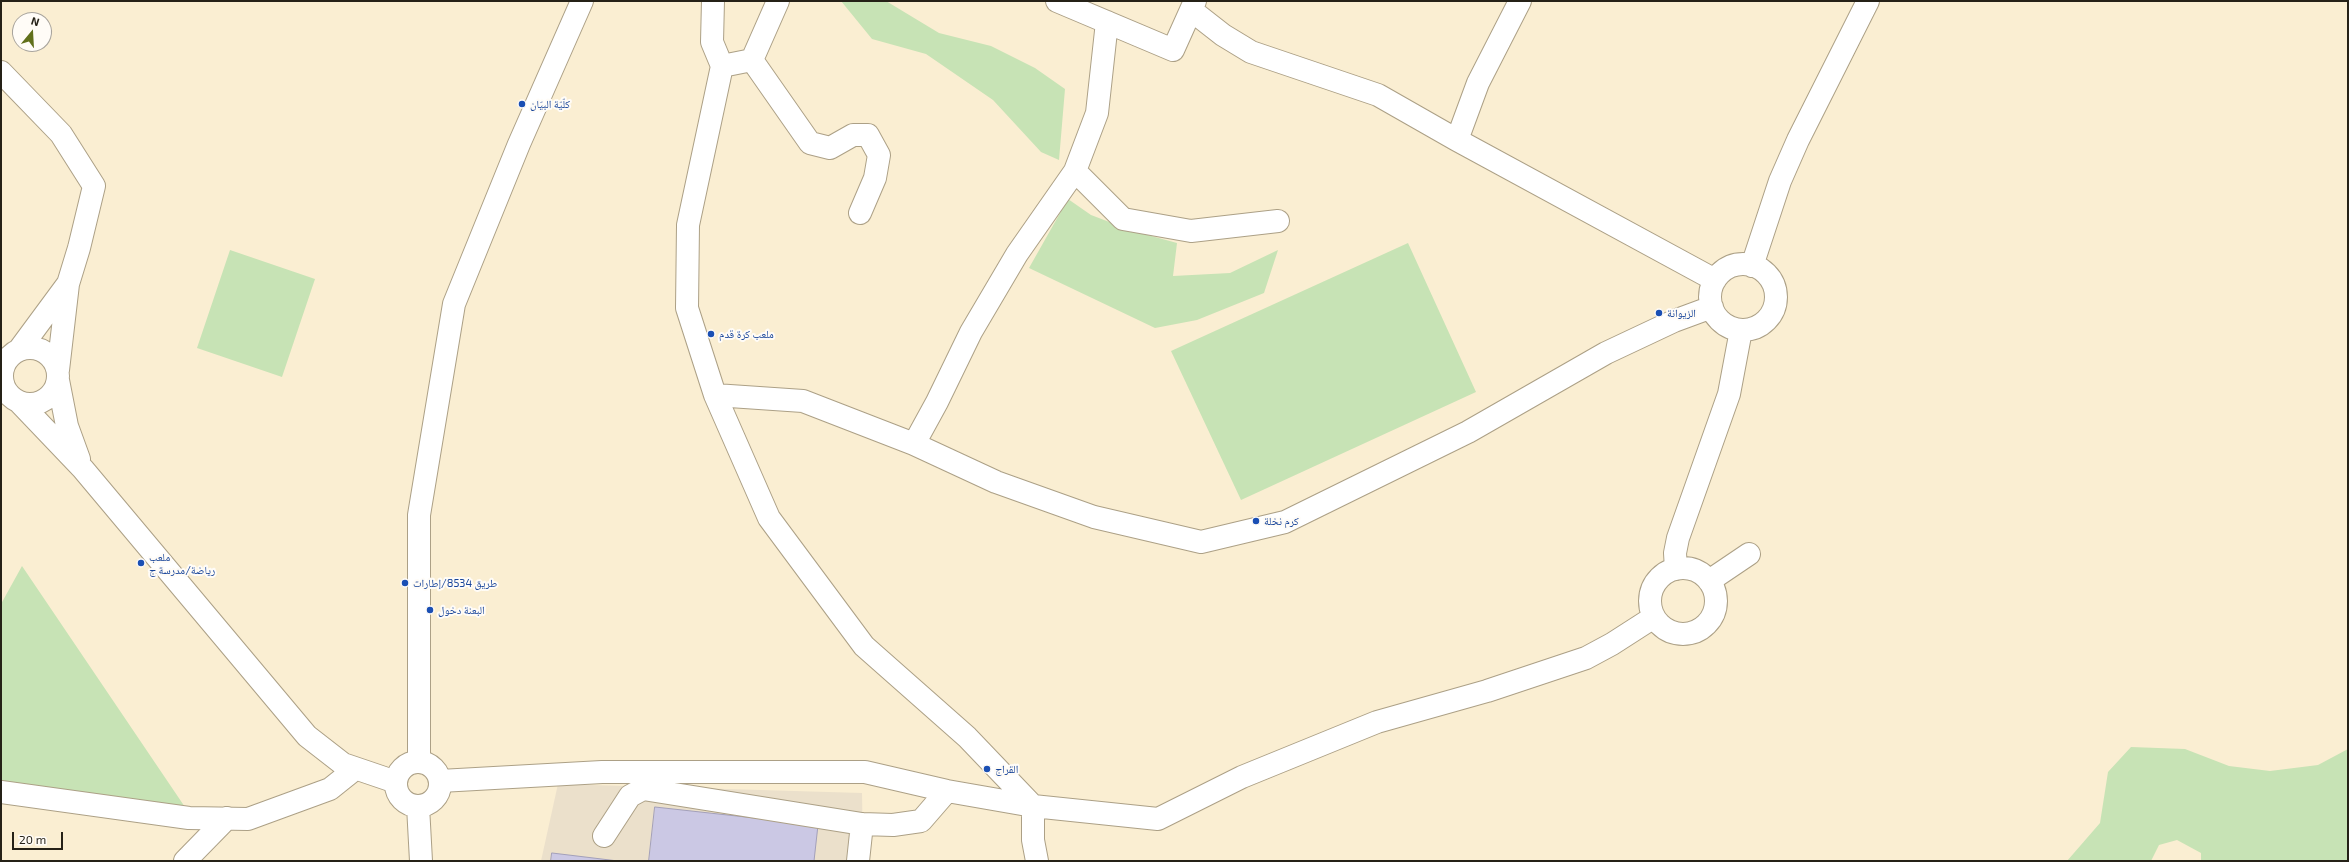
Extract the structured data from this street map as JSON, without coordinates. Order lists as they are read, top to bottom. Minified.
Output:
{"places":["كلّيّة البيّان","الزيوانة","ملعب كرة قدم","كرم نخلة","ملعب رياضة/مدرسة ج","طريق 8534/إطارات","البعنة دخول","القراج"],"scale_bar":"20 m","north":"top"}
